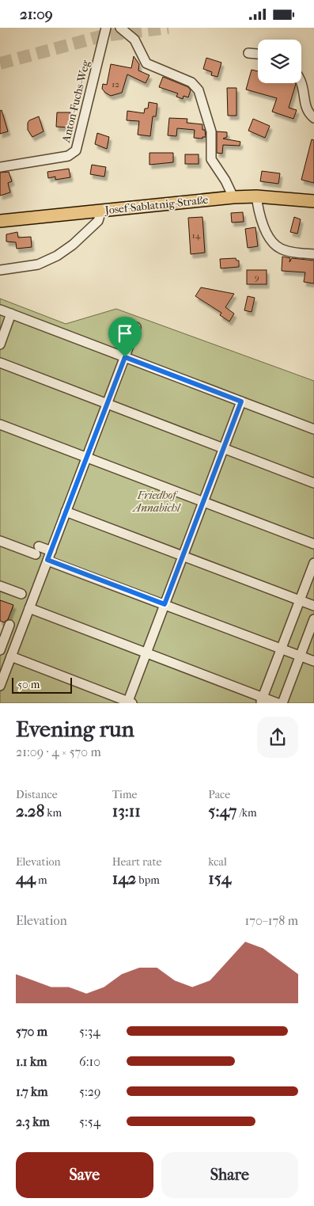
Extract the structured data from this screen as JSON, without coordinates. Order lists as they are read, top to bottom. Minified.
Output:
{"streets":{"main road":["Josef-Sablatnig-Straße"],"street":["Anton-Fuchs-Weg"]},"parks":["Friedhof Annabichl"],"house_numbers":["12","14","9"],"scale_bar":"50 m","page":{"status":"21:09","scale":"50 m","heading":["Evening run","21:09 · 4 × 570 m"],"stats":[["Distance","2.28 km"],["Time","13:11"],["Pace","5:47 /km"],["Elevation","44 m"],["Heart rate","142 bpm"],["kcal","154"]],"chart":["Elevation","170–178 m"],"list":[{"name":"570 m","note":"5:34"},{"name":"1.1 km","note":"6:10"},{"name":"1.7 km","note":"5:29"},{"name":"2.3 km","note":"5:54"}],"buttons":["Save","Share"]}}
